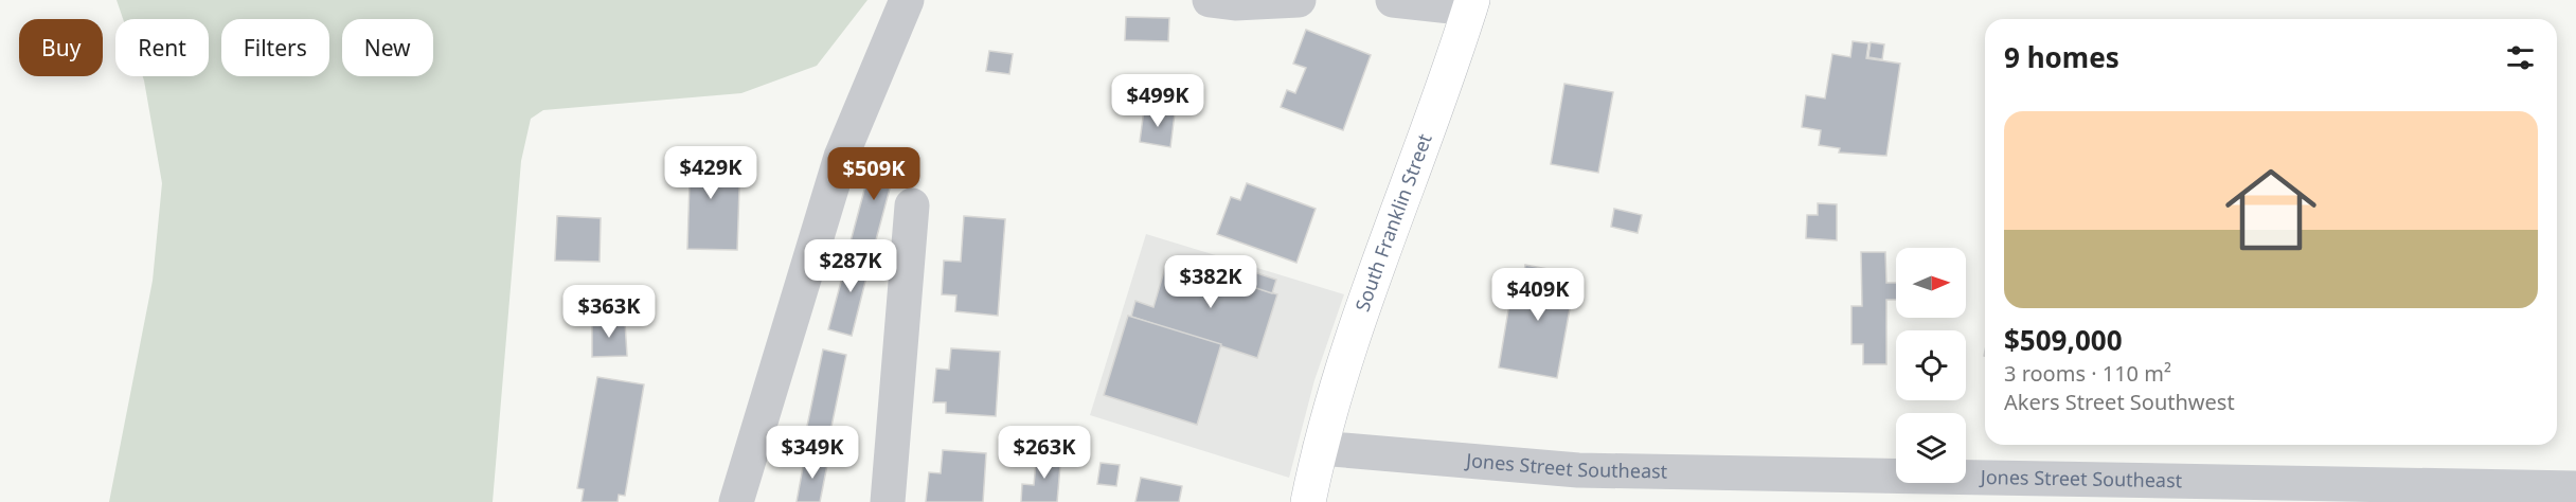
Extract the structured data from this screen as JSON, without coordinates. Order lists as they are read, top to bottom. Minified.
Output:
{"streets":{"main road":["South Franklin Street"],"street":["Jones Street Southeast"]},"crossings":[["South Franklin Street","Jones Street Southeast"]],"north":"right","page":{"chip":["Buy","Rent","Filters","New"],"heading":"9 homes","price":["$499K","$429K","$509K","$287K","$382K","$409K","$363K","$349K","$263K"],"list":[{"name":"$509,000","note":"3 rooms · 110 m² · Akers Street Southwest"}]}}
